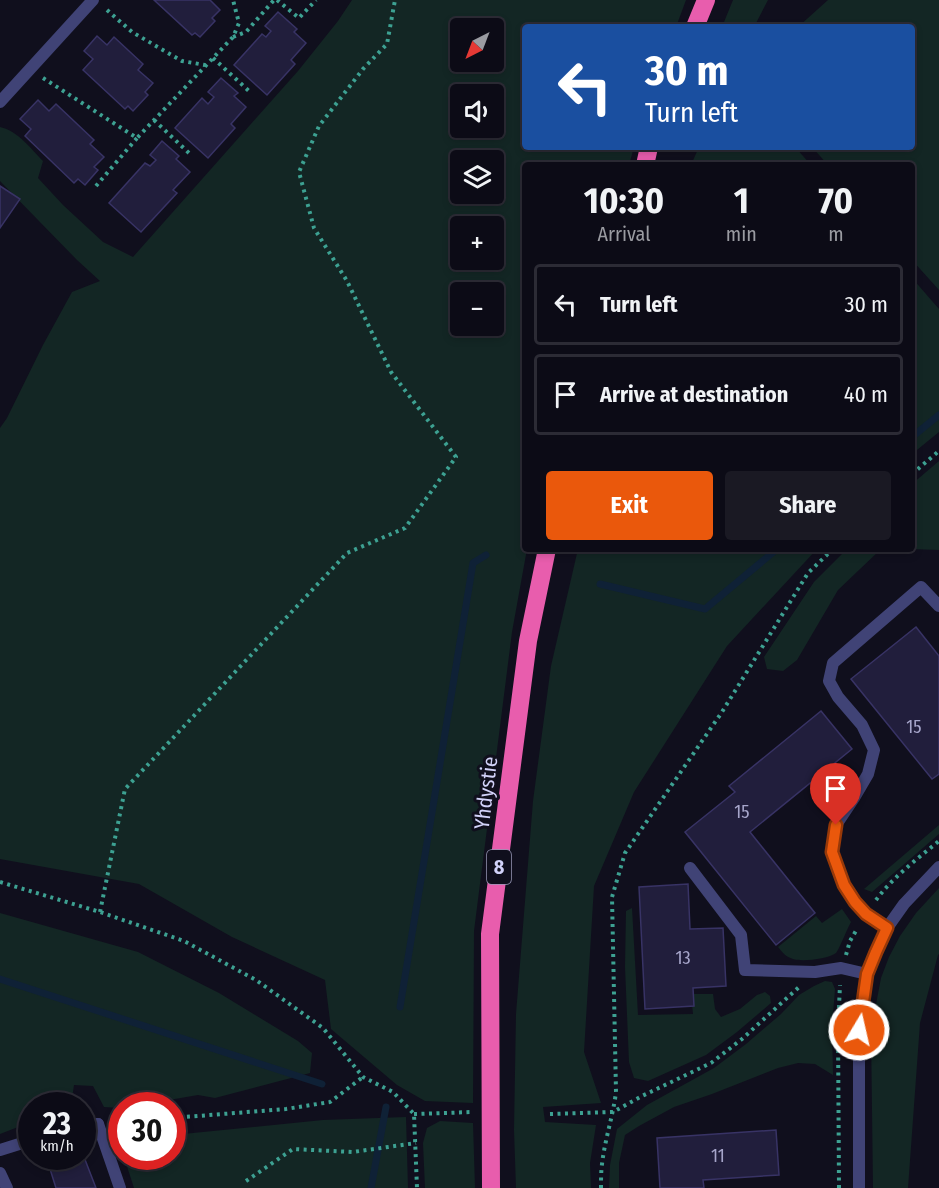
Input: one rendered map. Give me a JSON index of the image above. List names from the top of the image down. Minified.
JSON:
{"streets":{"highway":["Yhdystie","8"]},"house_numbers":["15","15","13","11"],"north":"bottom left","page":{"map_buttons":["+","−"],"turn":["30 m","Turn left"],"eta":["10:30","Arrival","1","min","70","m"],"list":[{"name":"Turn left","value":"30 m"},{"name":"Arrive at destination","value":"40 m"}],"buttons":["Exit","Share"],"speed":"23 km/h","limit":"30"}}
